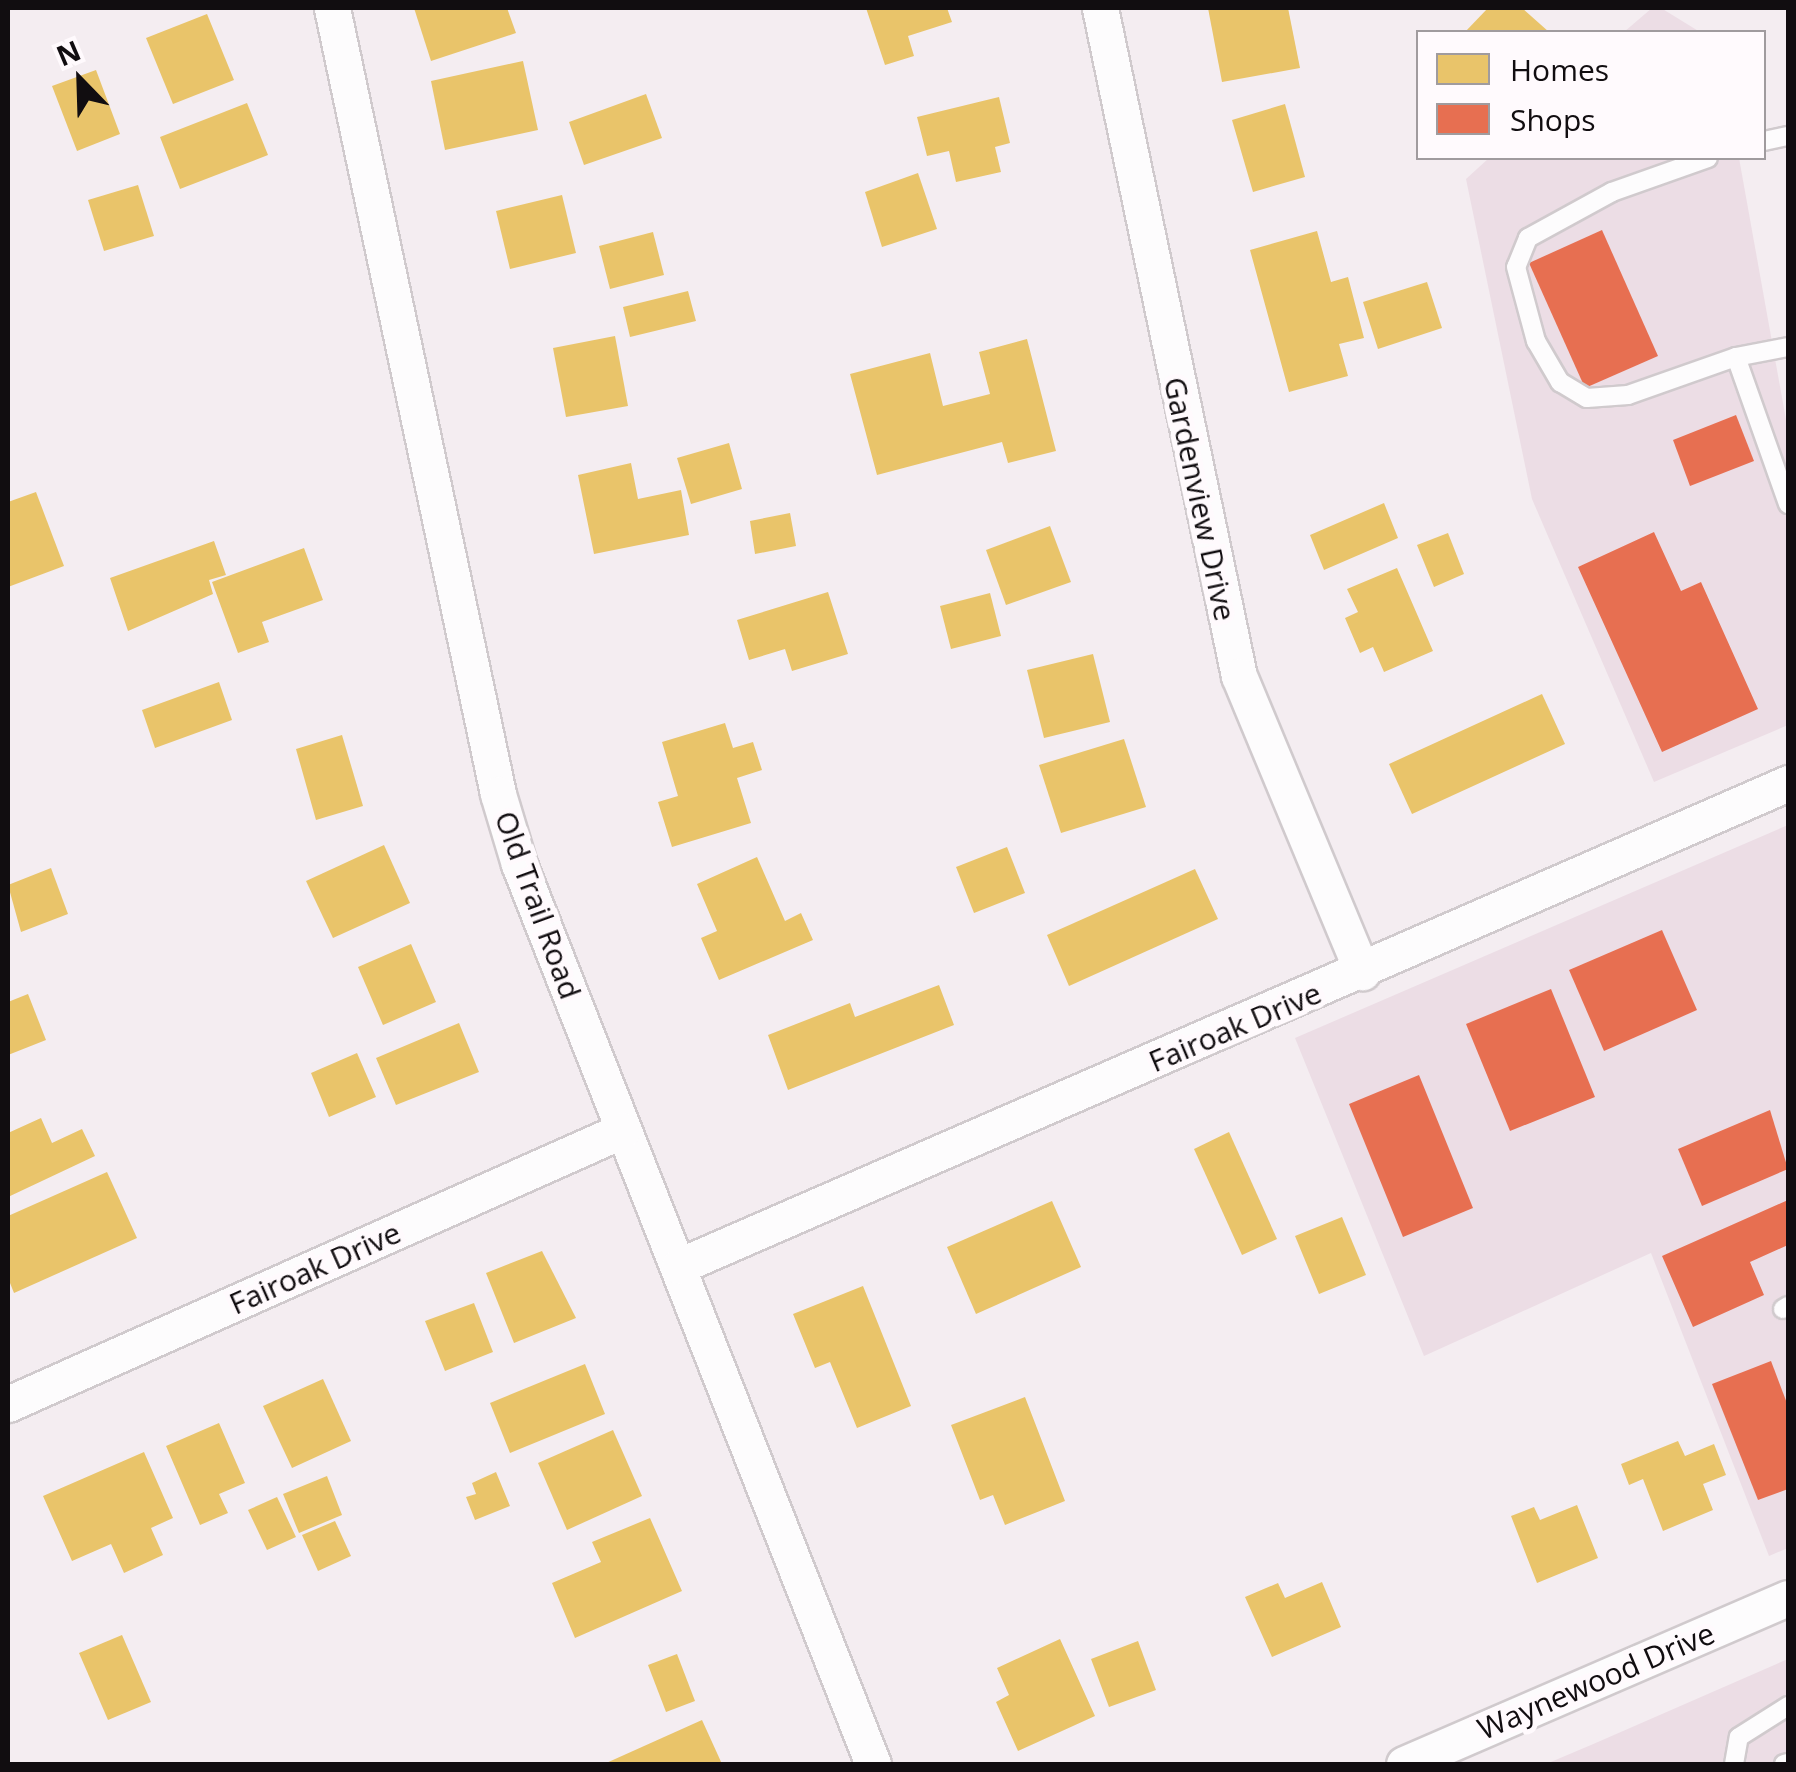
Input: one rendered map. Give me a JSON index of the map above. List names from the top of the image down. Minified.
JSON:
{"streets":{"street":["Gardenview Drive","Old Trail Road","Fairoak Drive","Waynewood Drive"]},"crossings":[["Gardenview Drive","Fairoak Drive"],["Old Trail Road","Fairoak Drive"]],"legend":["Homes","Shops"],"north":"top left"}
